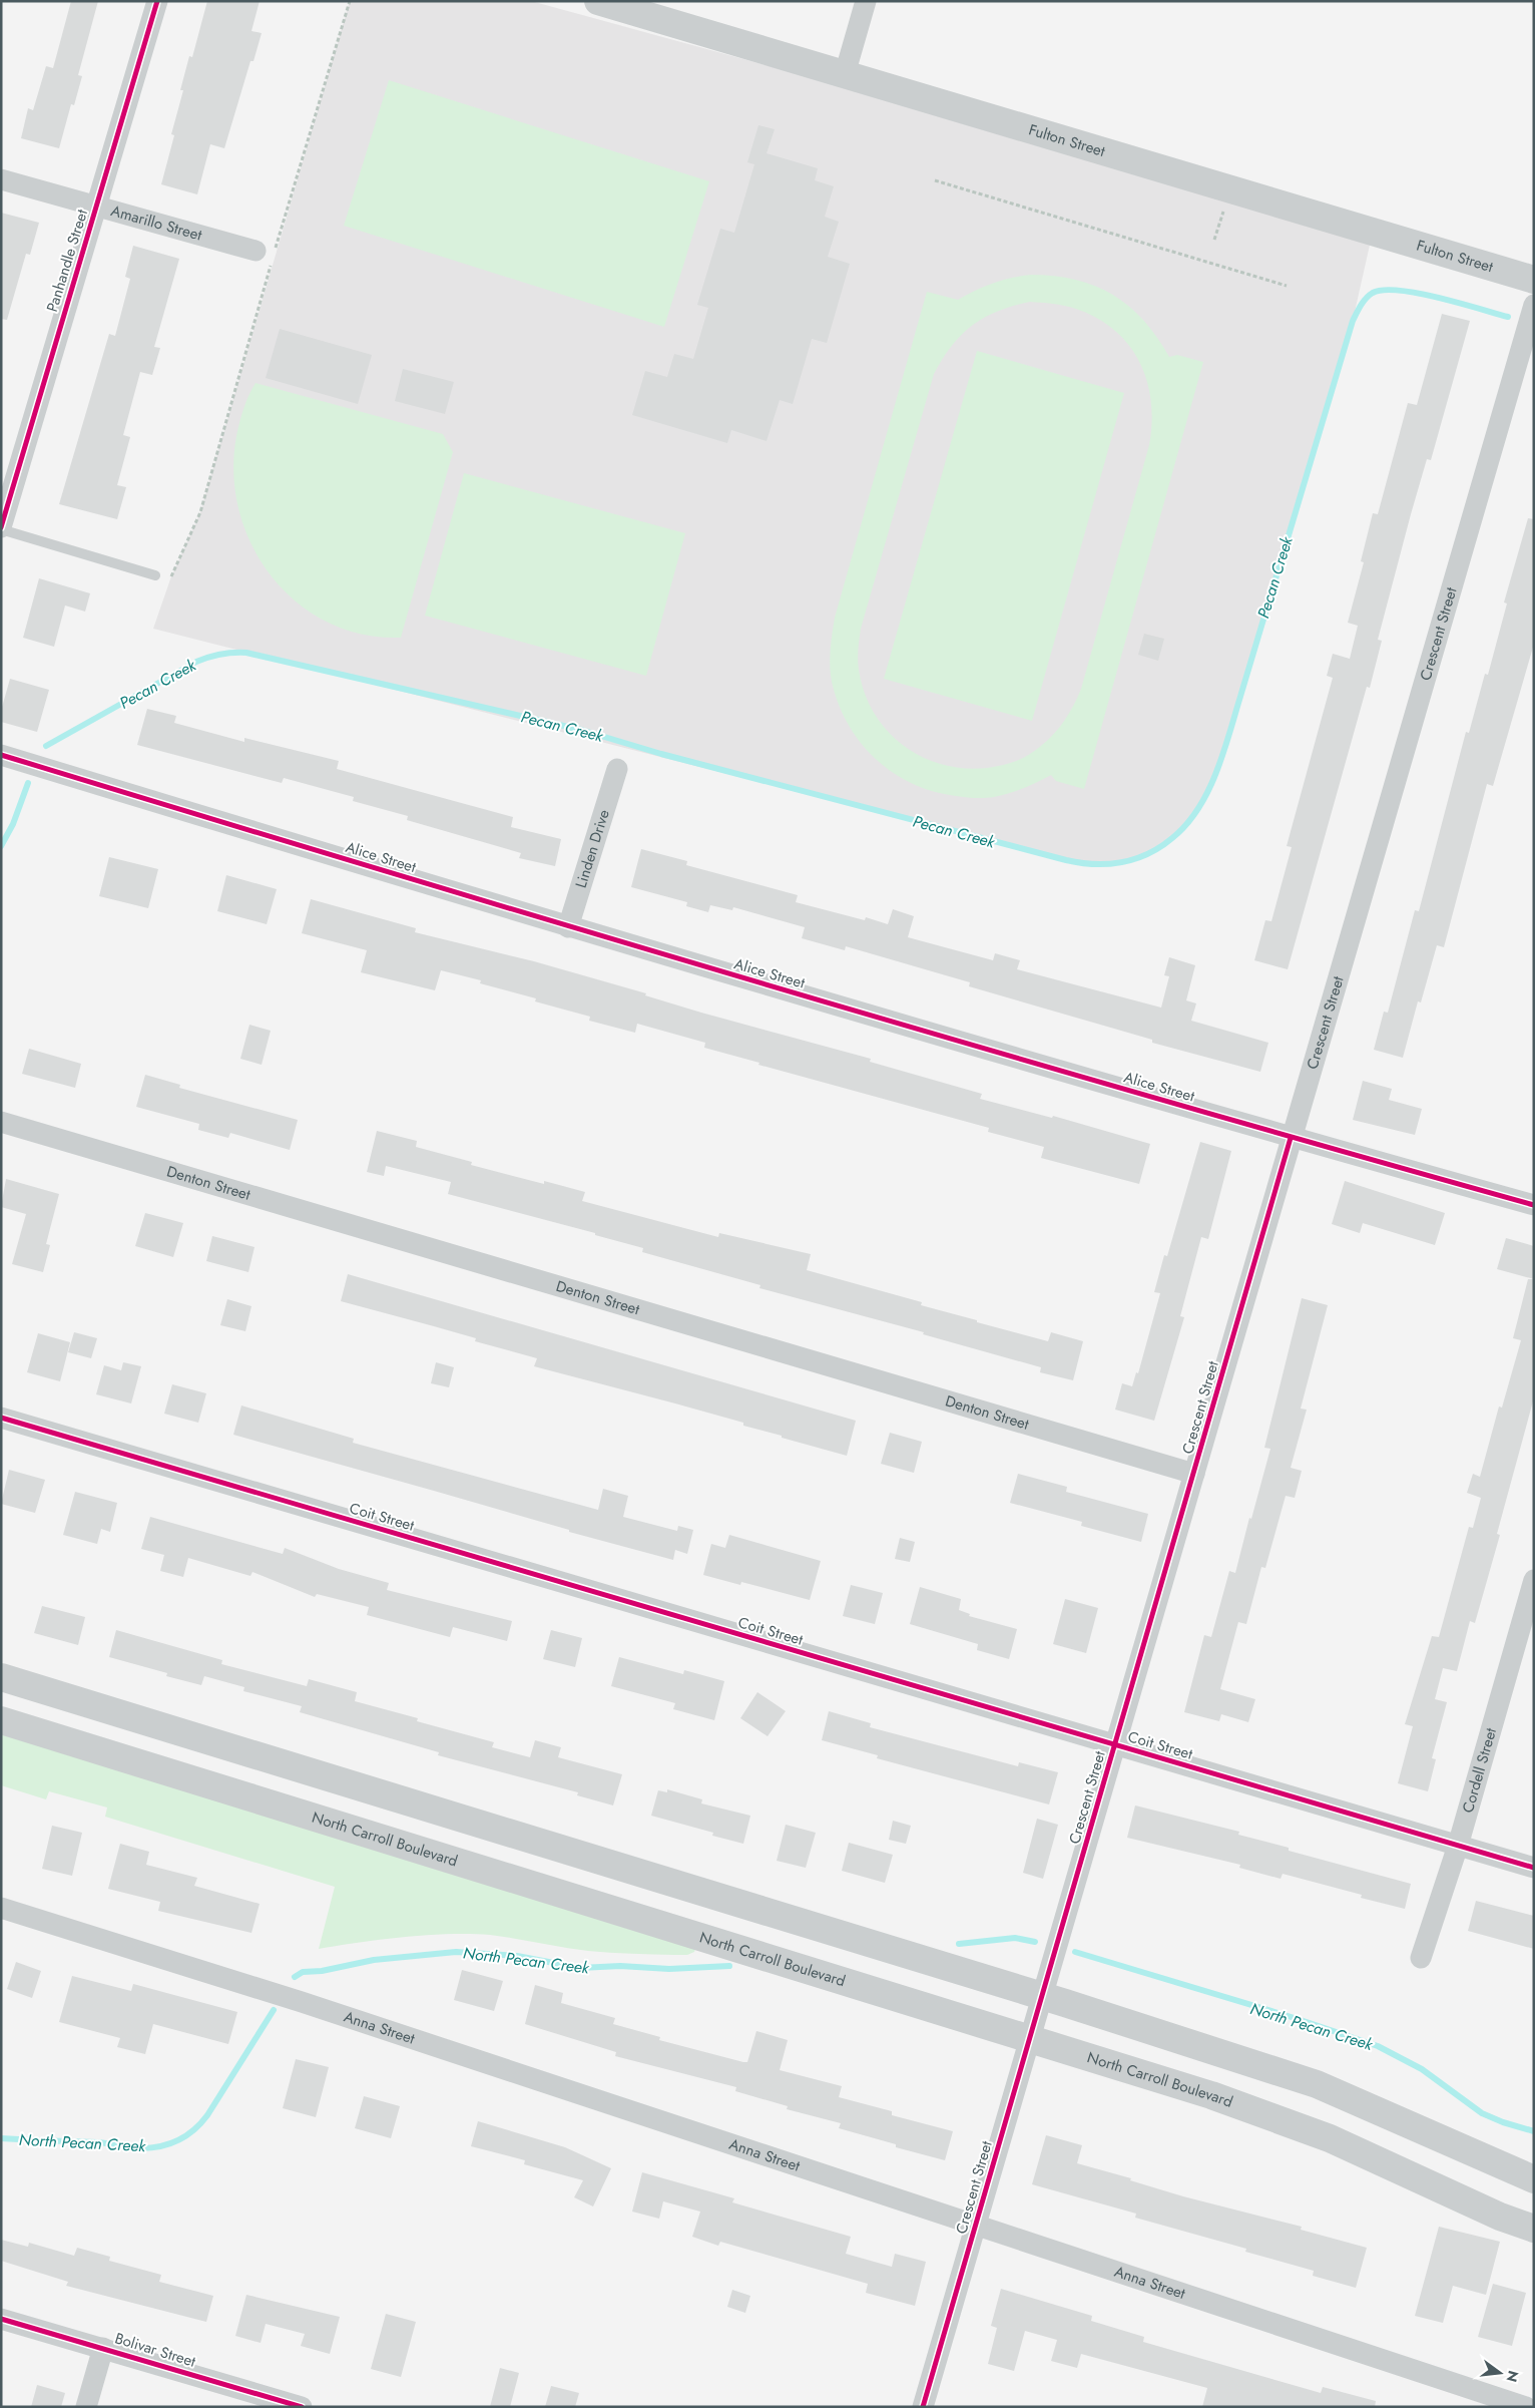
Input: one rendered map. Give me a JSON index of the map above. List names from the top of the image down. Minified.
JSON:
{"streets":{"main road":["Fulton Street","North Carroll Boulevard"],"street":["Amarillo Street","Panhandle Street","Crescent Street","Linden Drive","Alice Street","Denton Street","Coit Street","Cordell Street","Anna Street","Bolivar Street"]},"crossings":[["Amarillo Street","Panhandle Street"],["Crescent Street","Alice Street"],["Crescent Street","Denton Street"],["Crescent Street","Coit Street"],["Crescent Street","North Carroll Boulevard"],["Crescent Street","Anna Street"],["Linden Drive","Alice Street"],["Coit Street","Cordell Street"]],"water":["Pecan Creek","North Pecan Creek"],"north":"right"}
